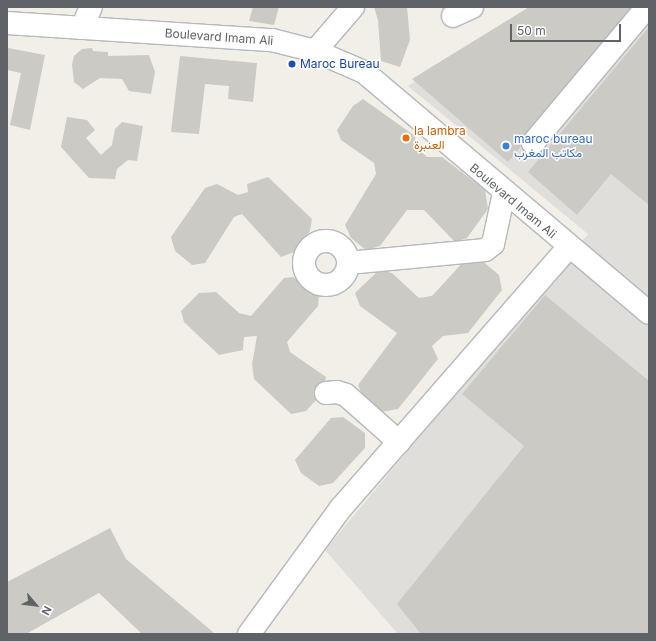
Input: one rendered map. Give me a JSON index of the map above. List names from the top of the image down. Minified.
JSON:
{"streets":{"street":["Boulevard Imam Ali"]},"places":["Maroc Bureau","la lambra العنبرة","maroc bureau مكاتب المغرب"],"scale_bar":"50 m","north":"bottom right"}
